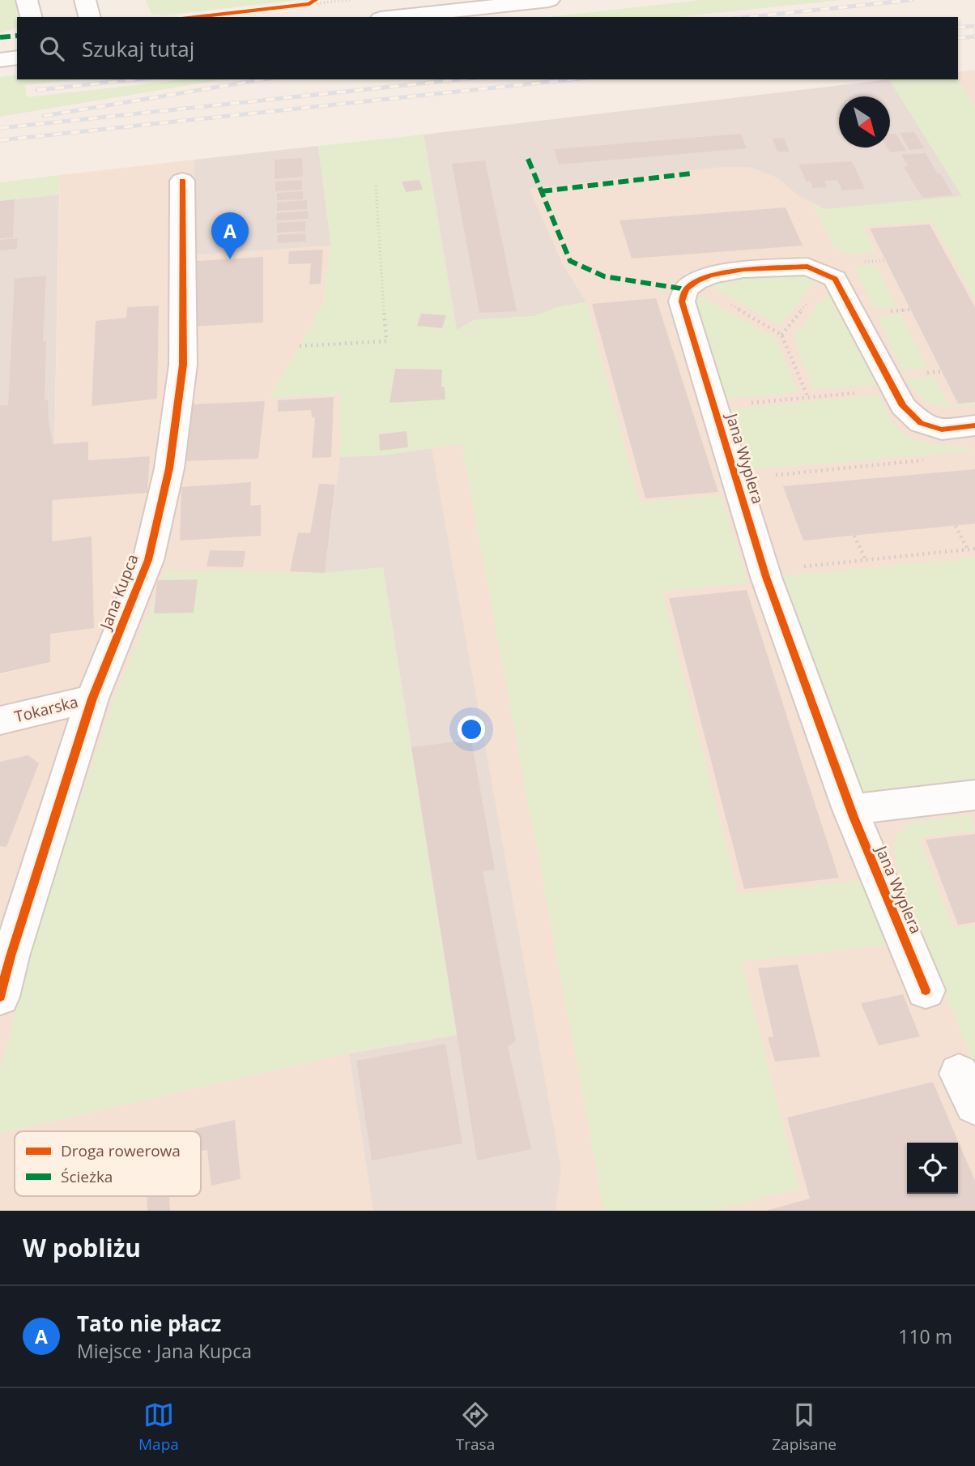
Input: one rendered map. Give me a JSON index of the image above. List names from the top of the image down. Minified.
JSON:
{"streets":{"street":["Jana Wyplera","Jana Kupca","Tokarska"]},"crossings":[["Jana Kupca","Tokarska"]],"legend":["Droga rowerowa","Ścieżka"],"north":"bottom right","page":{"search":"Szukaj tutaj","pins":"A","heading":"W pobliżu","list":[{"mark":"A","name":"Tato nie płacz","note":"Miejsce · Jana Kupca","value":"110 m"}],"nav":["Mapa","Trasa","Zapisane"]}}
